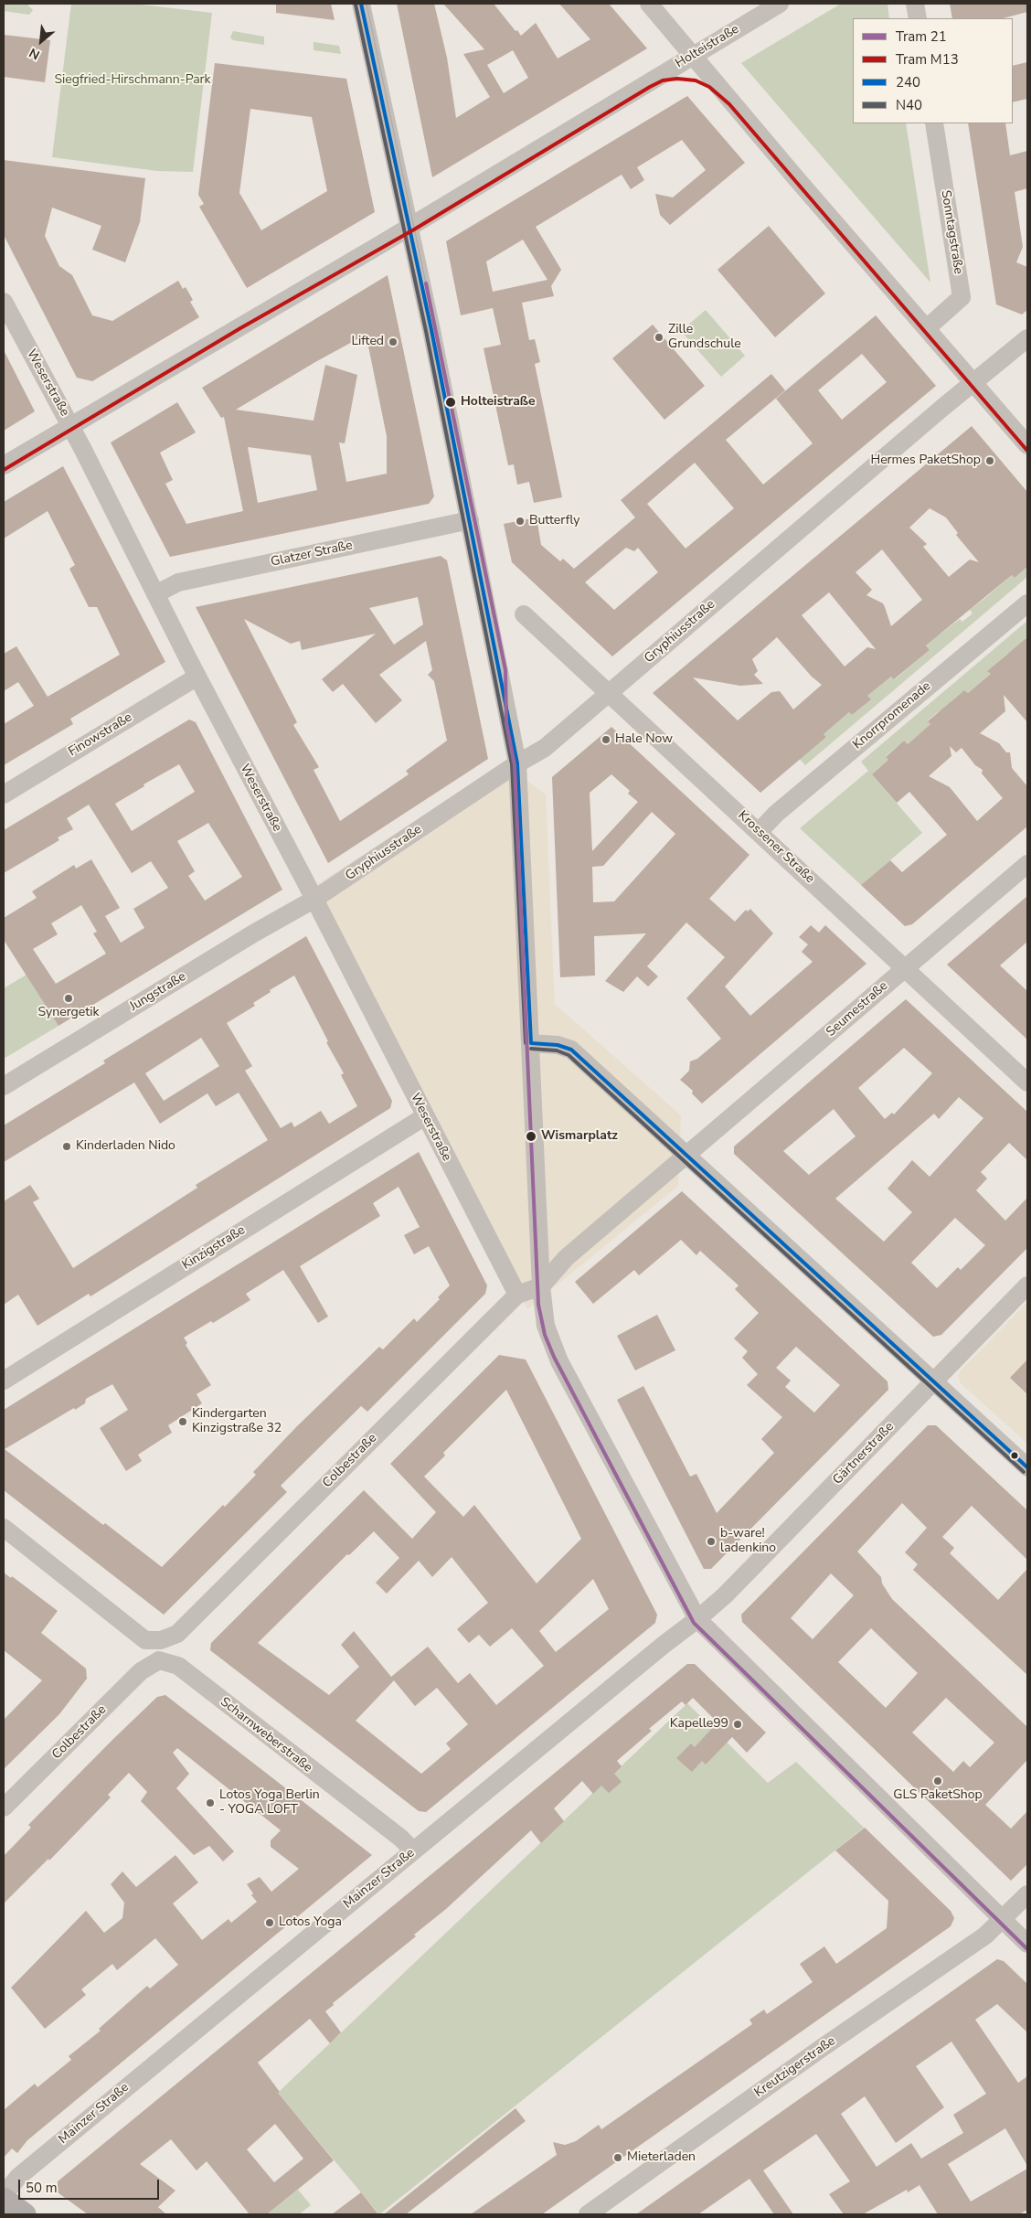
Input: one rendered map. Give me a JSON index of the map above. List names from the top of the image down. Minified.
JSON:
{"streets":{"street":["Holteistraße","Sonntagstraße","Weserstraße","Glatzer Straße","Gryphiusstraße","Knorrpromenade","Finowstraße","Krossener Straße","Jungstraße","Seumestraße","Kinzigstraße","Gärtnerstraße","Colbestraße","Scharnweberstraße","Mainzer Straße","Kreutzigerstraße"]},"crossings":[["Holteistraße","Weserstraße"],["Weserstraße","Glatzer Straße"],["Weserstraße","Gryphiusstraße"],["Weserstraße","Finowstraße"],["Weserstraße","Jungstraße"],["Weserstraße","Kinzigstraße"],["Weserstraße","Colbestraße"],["Gryphiusstraße","Krossener Straße"],["Gryphiusstraße","Jungstraße"],["Knorrpromenade","Krossener Straße"],["Krossener Straße","Seumestraße"],["Gärtnerstraße","Mainzer Straße"],["Colbestraße","Scharnweberstraße"],["Scharnweberstraße","Mainzer Straße"]],"parks":["Siegfried-Hirschmann-Park"],"places":["Zille Grundschule","Lifted","Holteistraße","Hermes PaketShop","Butterfly","Hale Now","Synergetik","Wismarplatz","Kinderladen Nido","Kindergarten Kinzigstraße 32","b-ware! ladenkino","Kapelle99","GLS PaketShop","Lotos Yoga Berlin - YOGA LOFT","Lotos Yoga","Mieterladen"],"lines":["transit line 240","transit line N40","tram line M13","tram line 21"],"legend":["Tram 21","Tram M13","240","N40"],"scale_bar":"50 m","north":"bottom left"}
